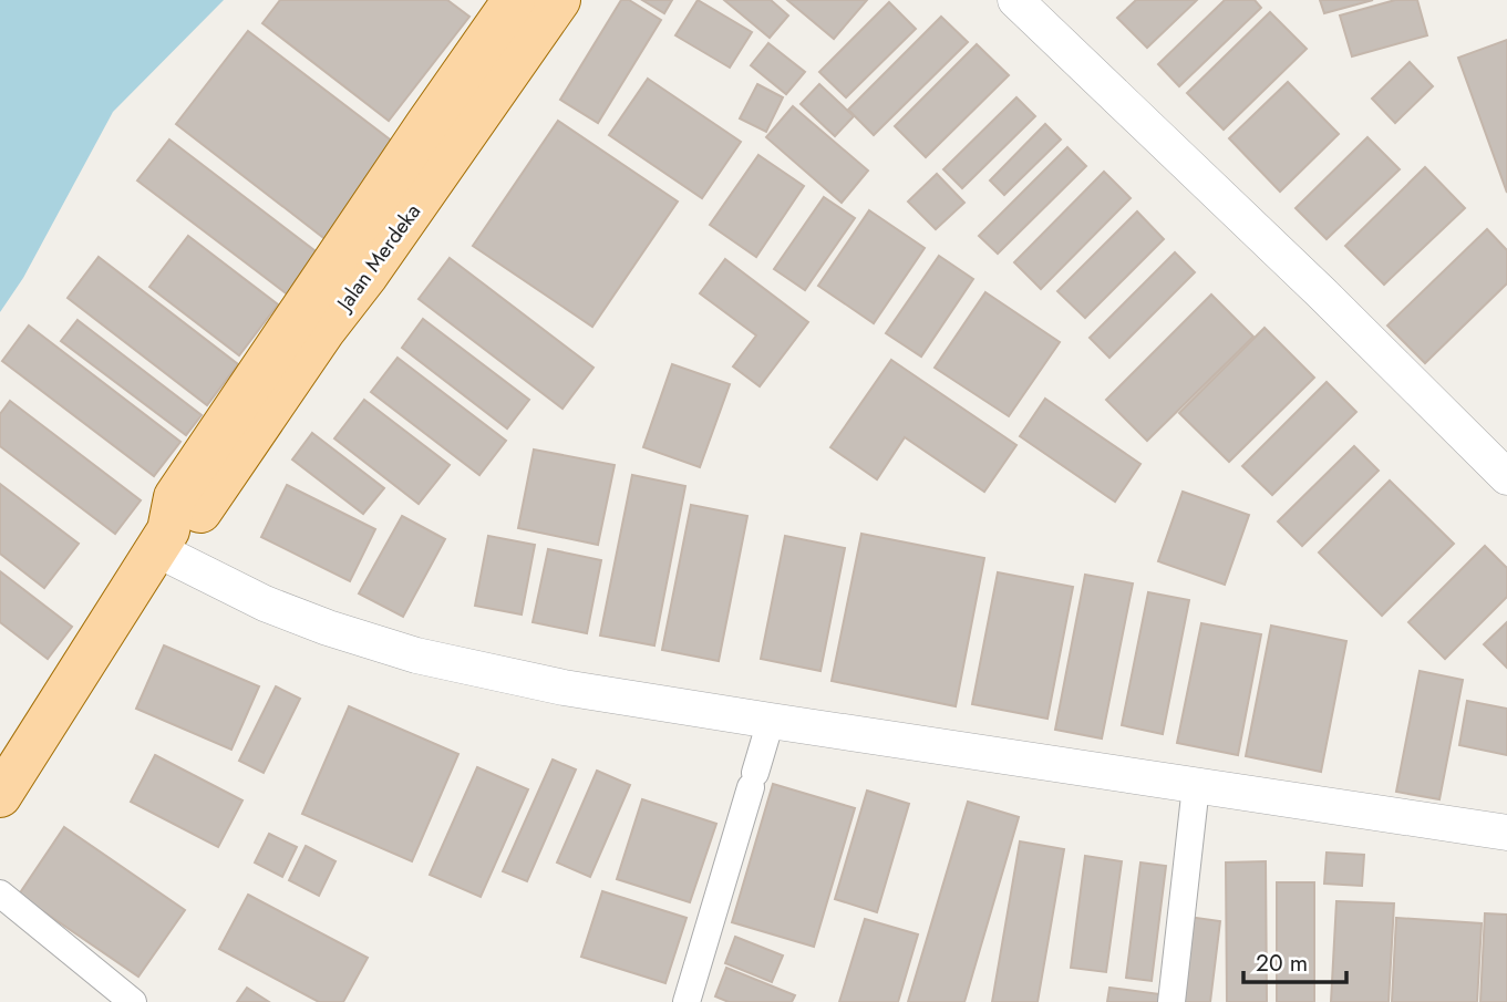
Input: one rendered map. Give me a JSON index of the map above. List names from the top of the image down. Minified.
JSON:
{"streets":{"main road":["Jalan Merdeka"]},"scale_bar":"20 m"}
